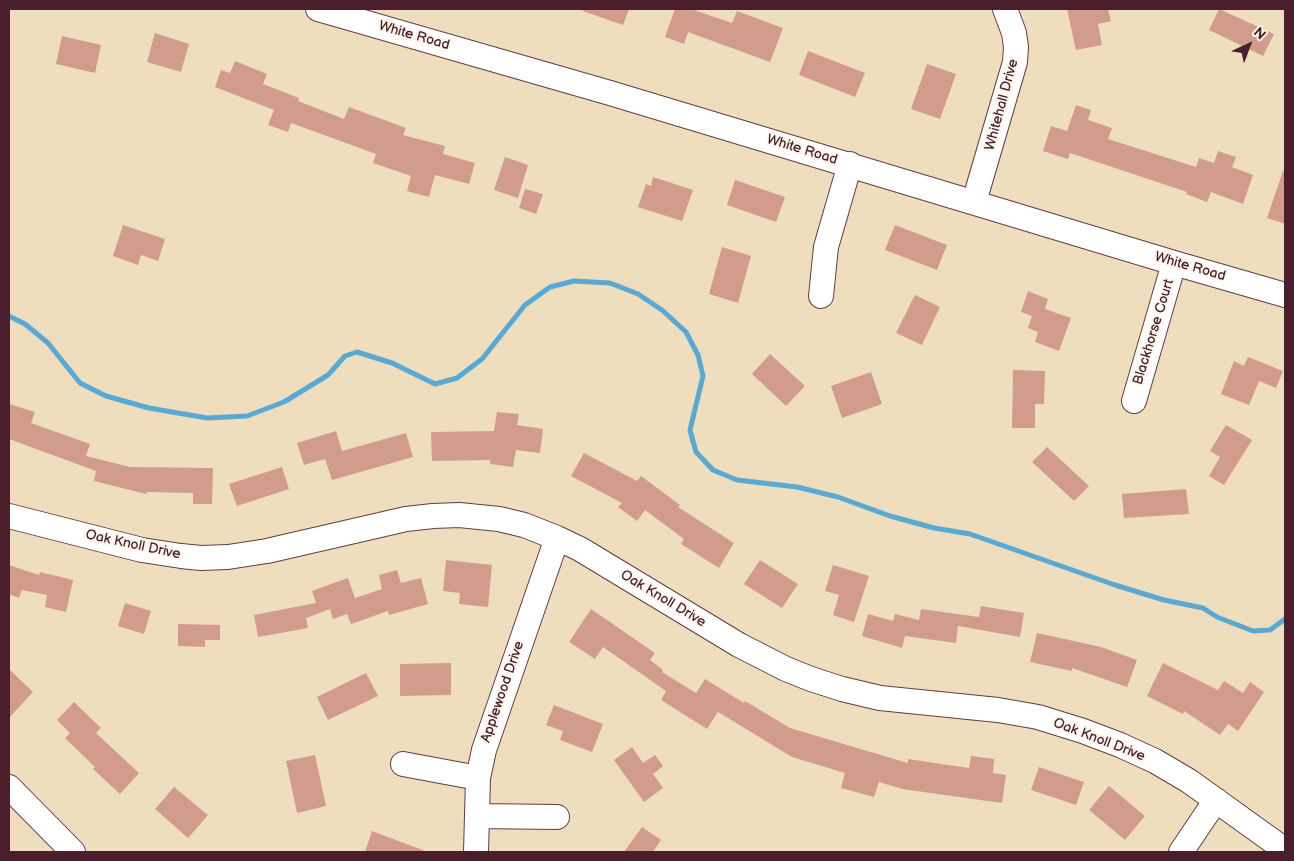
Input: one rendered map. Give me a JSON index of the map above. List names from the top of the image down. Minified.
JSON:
{"streets":{"street":["White Road","Whitehall Drive","Blackhorse Court","Oak Knoll Drive","Applewood Drive"]},"crossings":[["White Road","Whitehall Drive"],["White Road","Blackhorse Court"],["Oak Knoll Drive","Applewood Drive"]],"north":"top right"}
